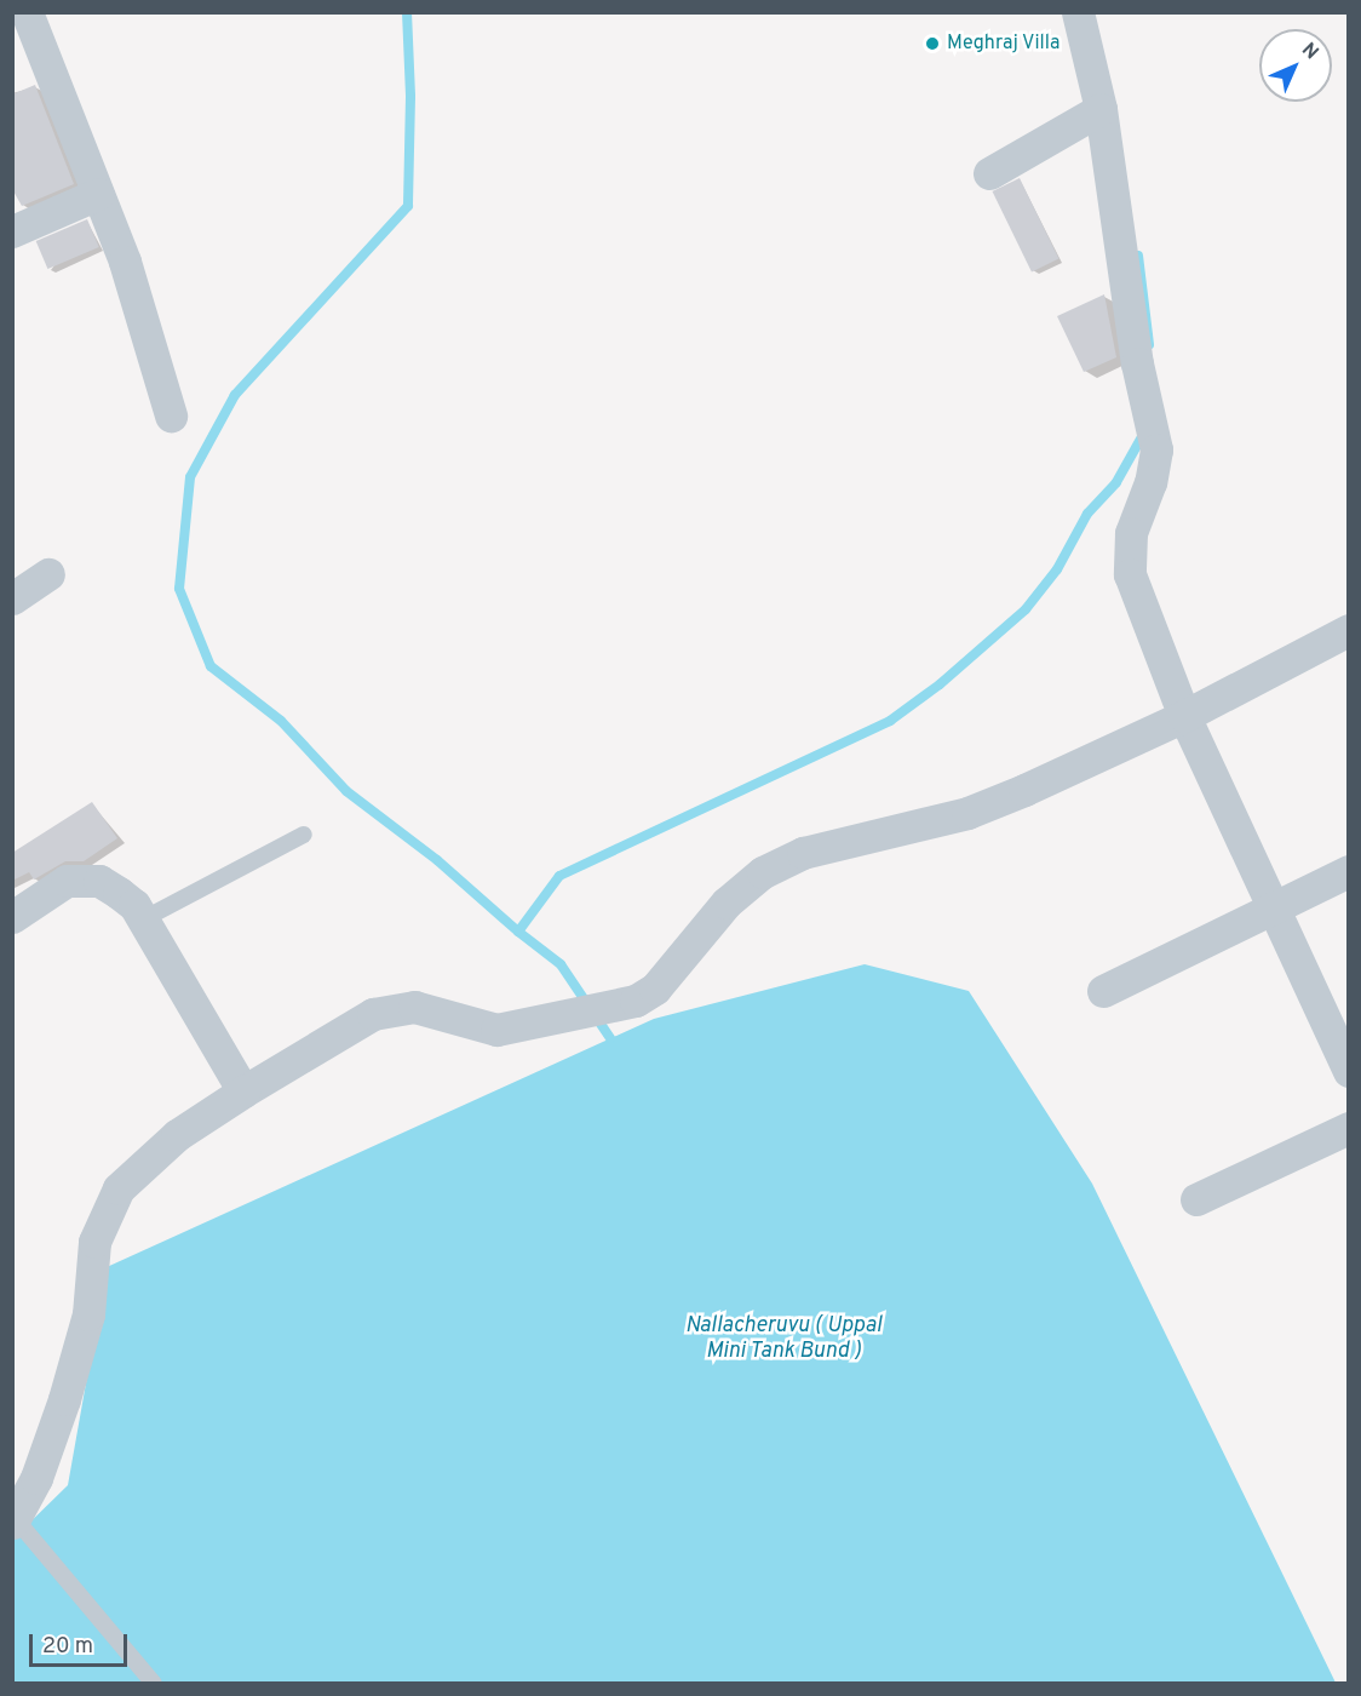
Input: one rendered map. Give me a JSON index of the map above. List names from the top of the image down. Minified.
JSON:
{"water":["Nallacheruvu ( Uppal Mini Tank Bund )"],"places":["Meghraj Villa"],"scale_bar":"20 m","north":"top right"}
